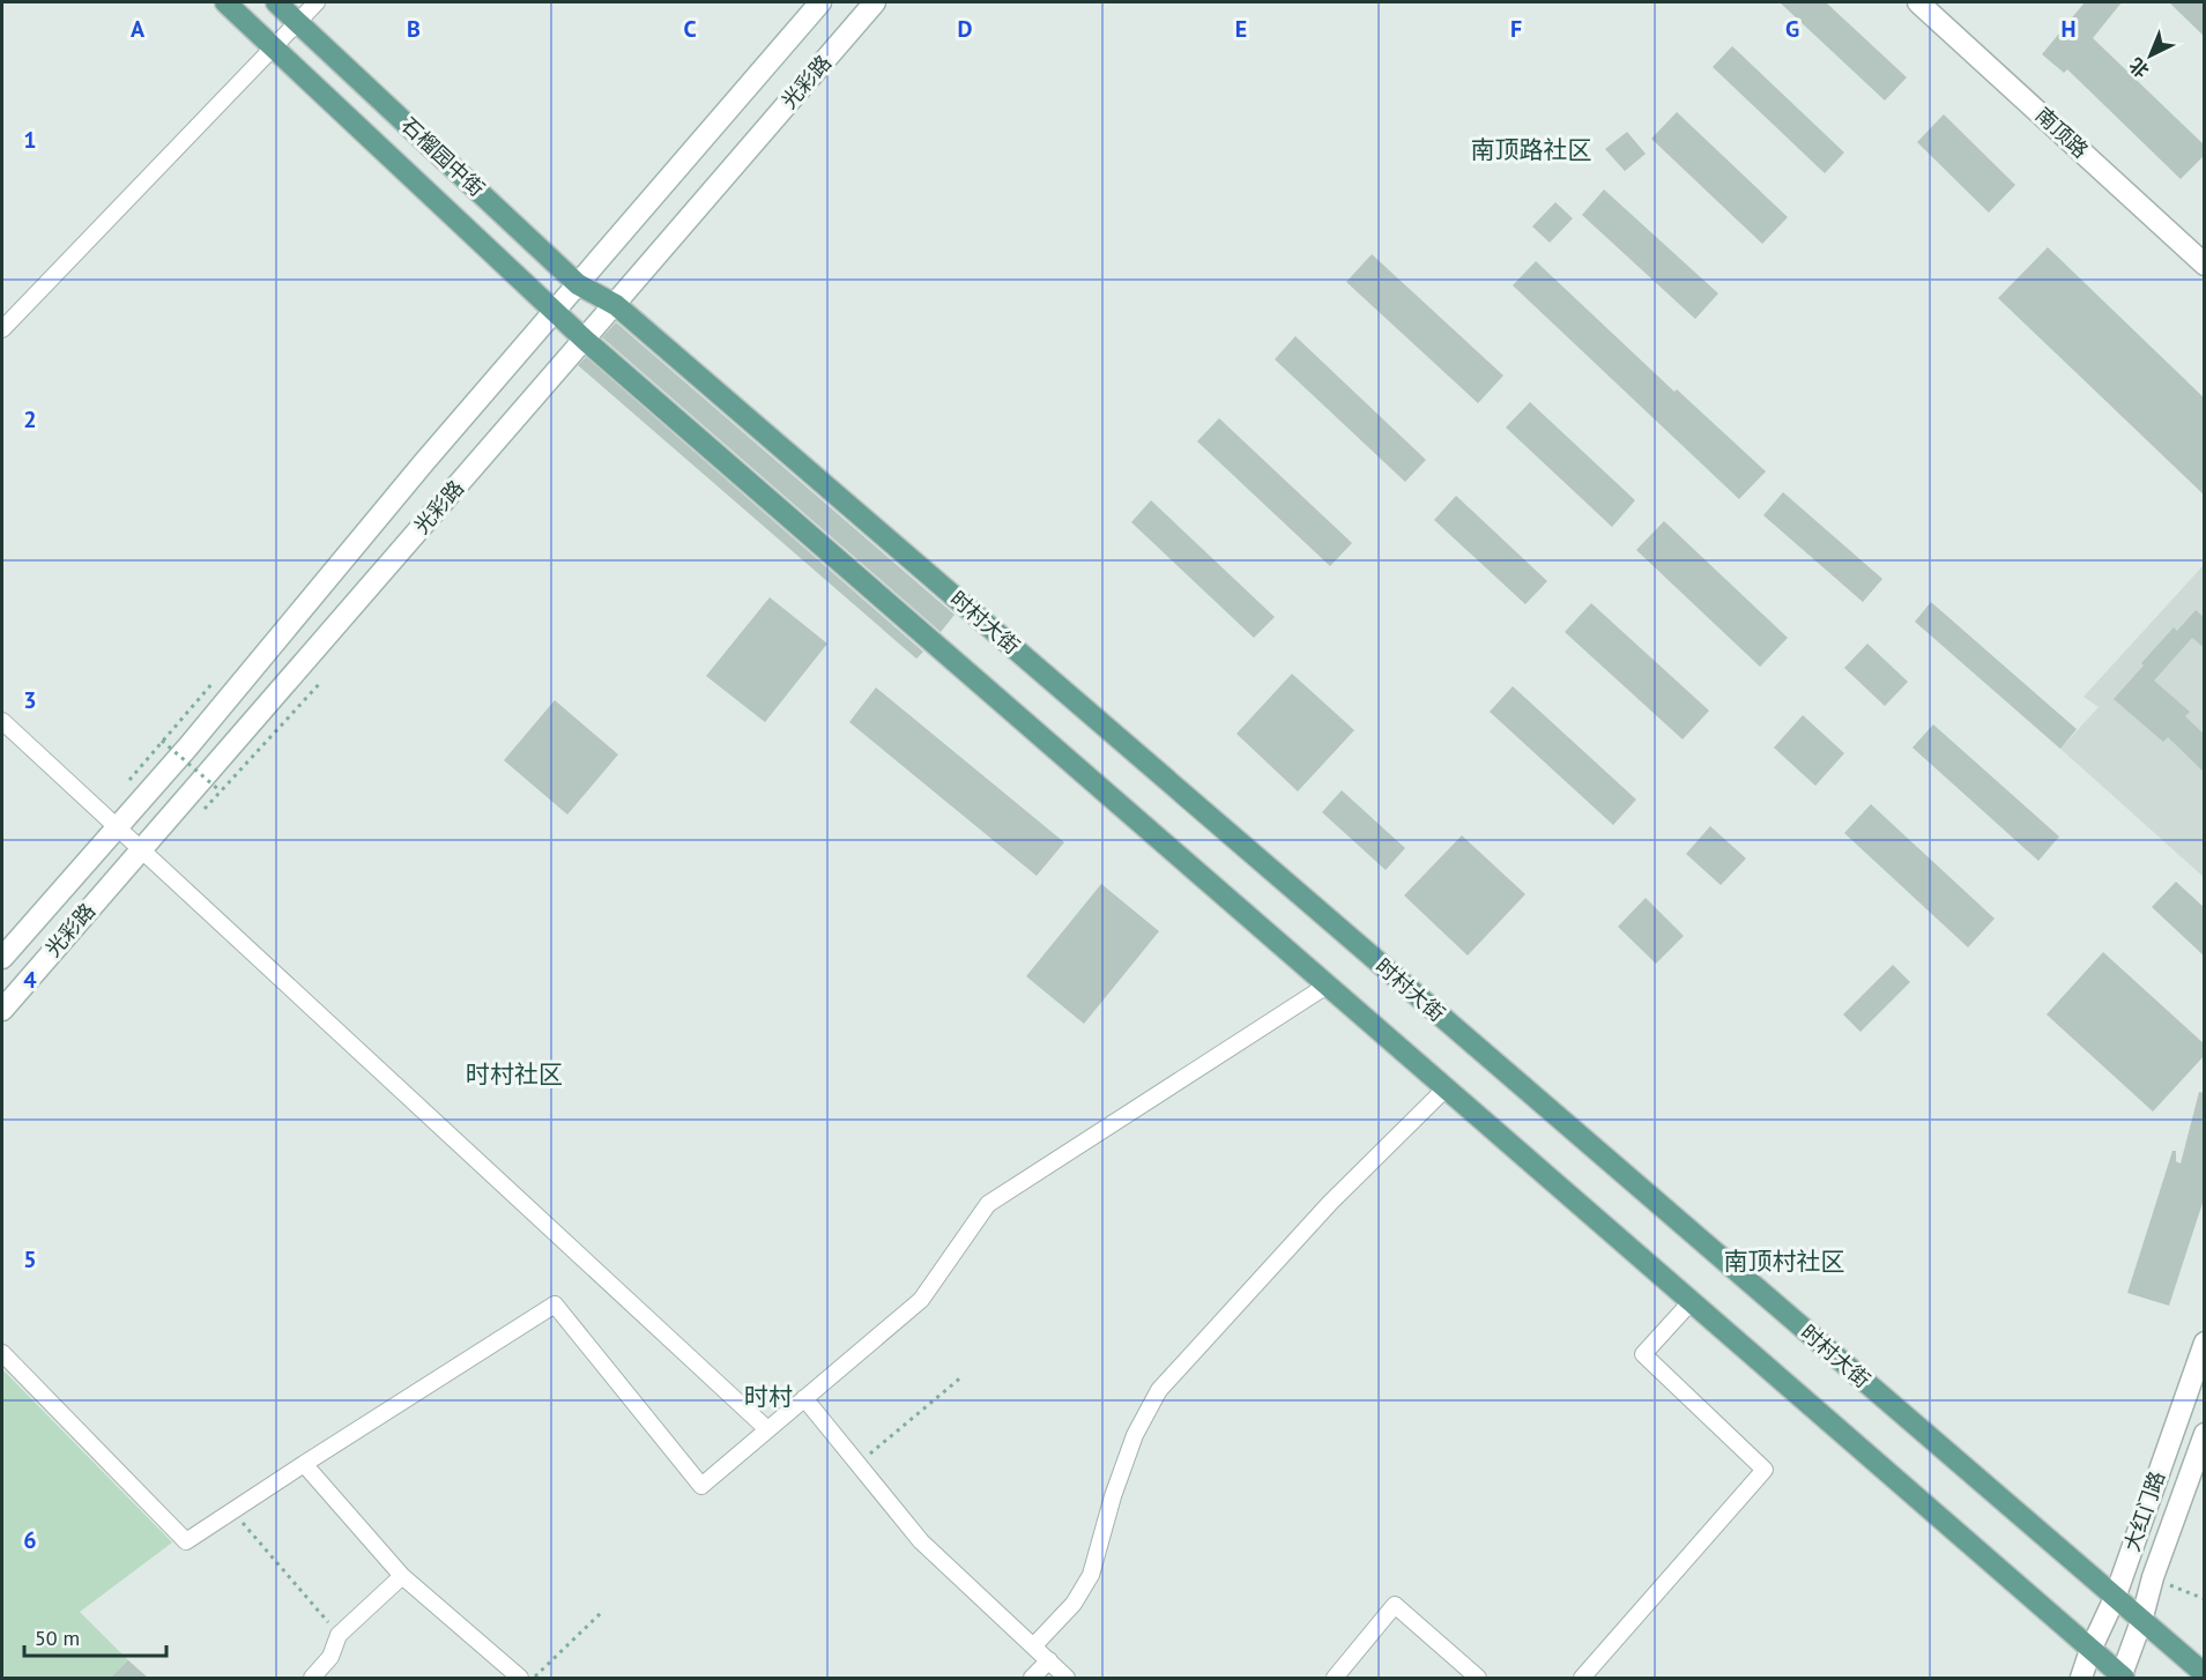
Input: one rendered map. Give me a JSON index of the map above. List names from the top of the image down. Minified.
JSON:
{"streets":{"main road":["光彩路","南顶路","石榴园中街","时村大街","大红门路"]},"crossings":[["光彩路","石榴园中街"],["光彩路","时村大街"],["石榴园中街","时村大街"],["时村大街","大红门路"]],"districts":["南顶路社区","时村社区","南顶村社区","时村"],"scale_bar":"50 m","north":"bottom left","grid":{"columns":["A","B","C","D","E","F","G","H"],"rows":["1","2","3","4","5","6"]}}
